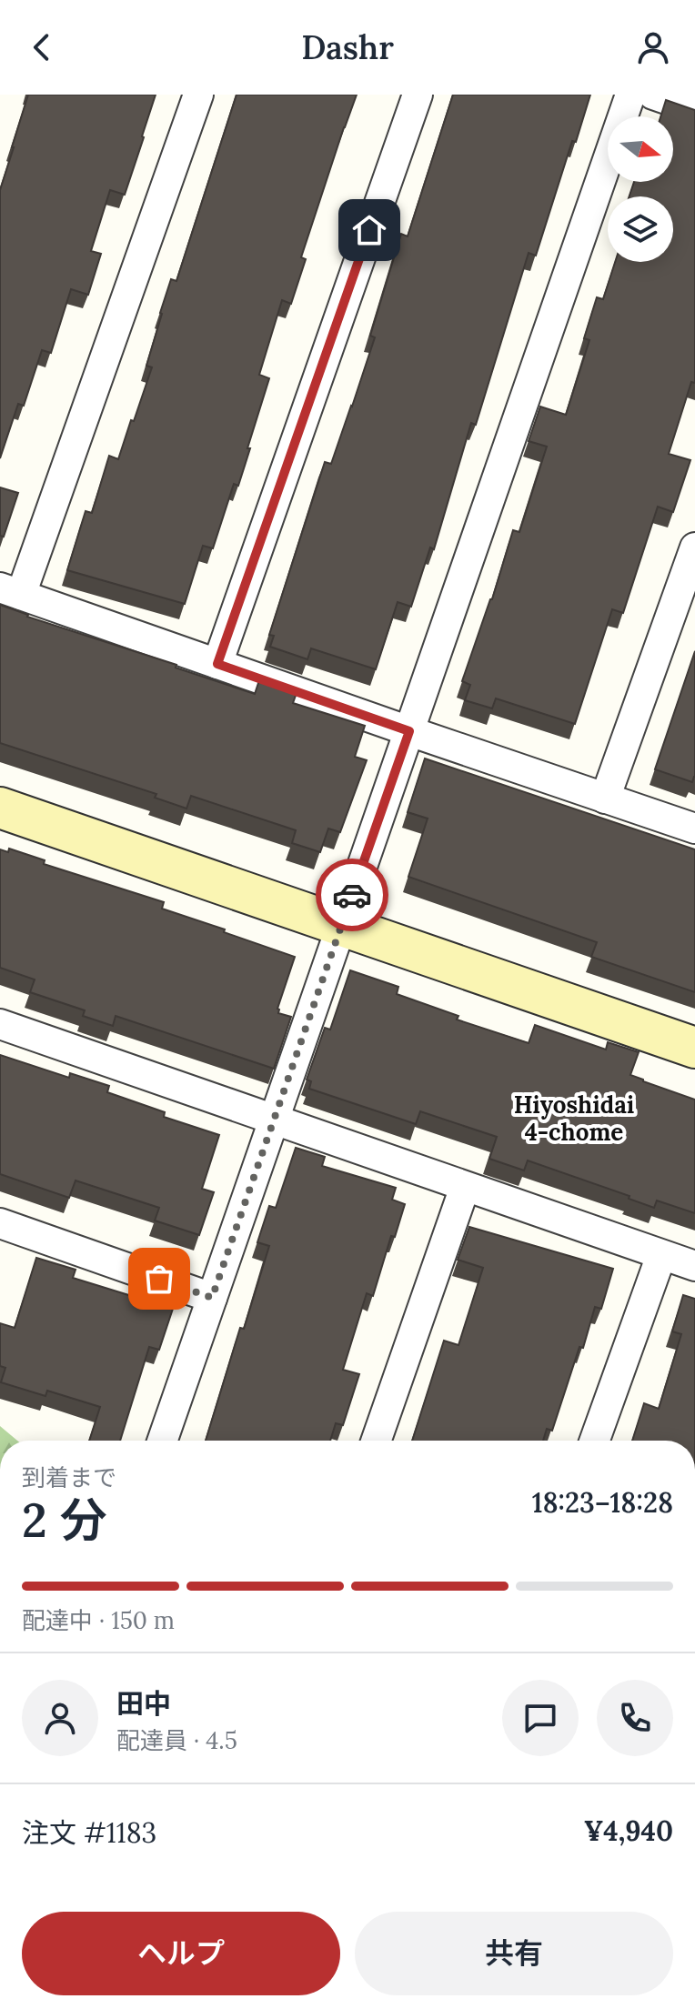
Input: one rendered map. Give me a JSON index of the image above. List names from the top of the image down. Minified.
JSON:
{"districts":["Hiyoshidai 4-chome"],"north":"right","page":{"header":"Dashr","heading":["2 分","到着まで","18:23–18:28"],"panel":["田中","配達員 · 4.5","注文 #1183","¥4,940"],"bar":"配達中 · 150 m","buttons":["ヘルプ","共有"]}}
